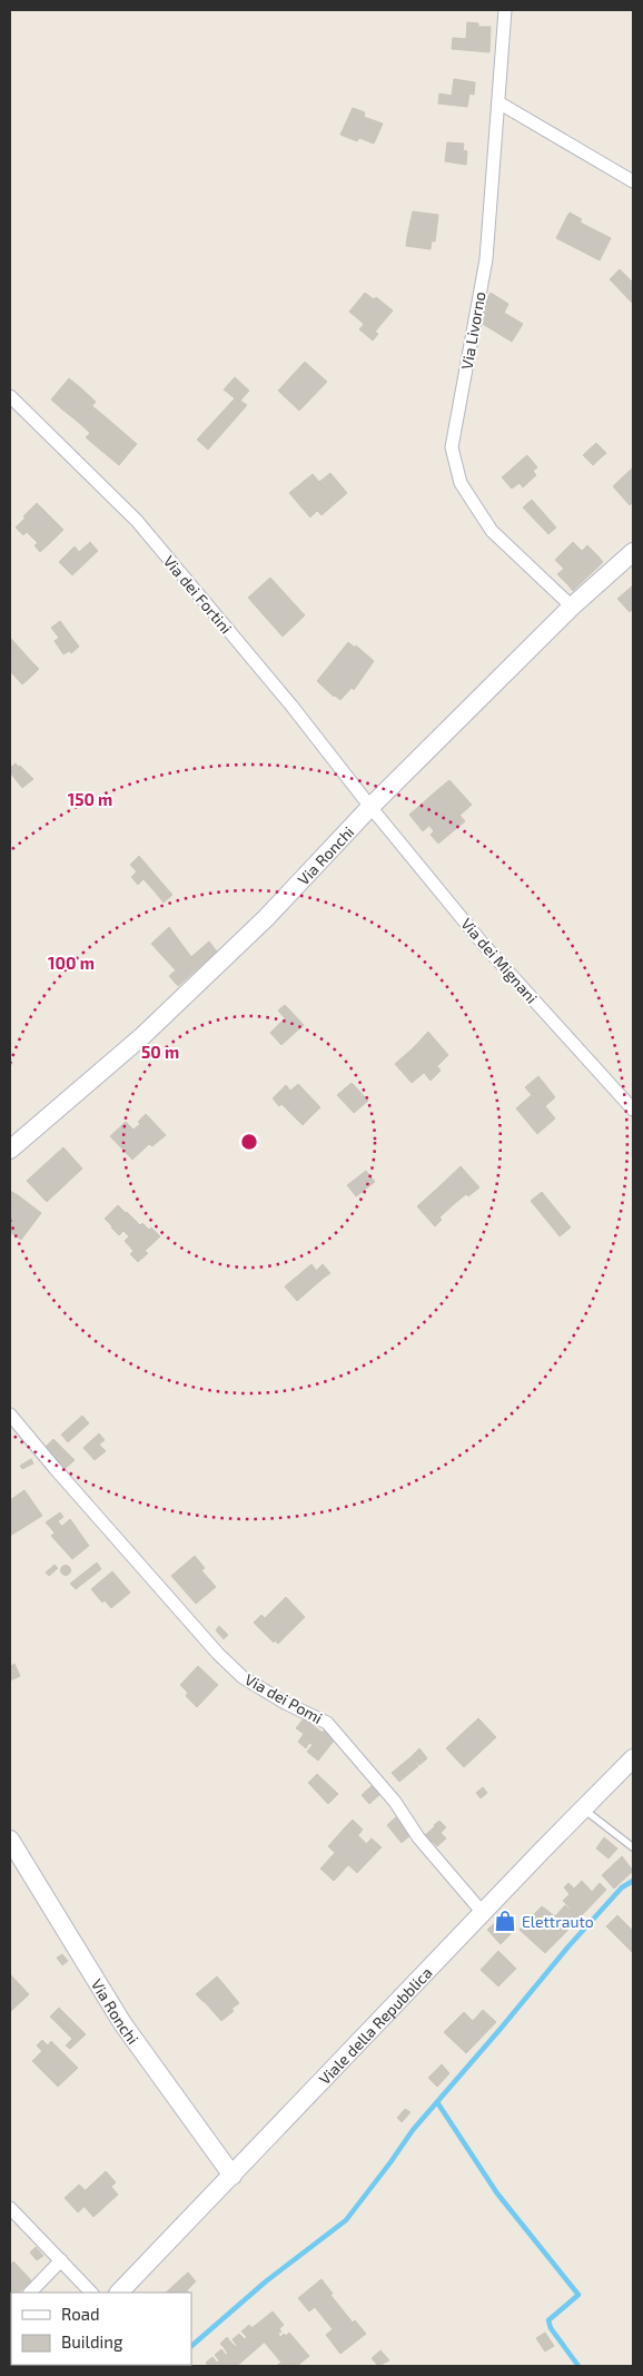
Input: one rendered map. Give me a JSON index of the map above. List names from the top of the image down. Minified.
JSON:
{"streets":{"street":["Via Livorno","Via dei Fortini","Via Ronchi","Via dei Mignani","Via dei Pomi","Viale della Repubblica"]},"crossings":[["Via Livorno","Via Ronchi"],["Via dei Fortini","Via Ronchi"],["Via dei Fortini","Via dei Mignani"],["Via Ronchi","Via dei Mignani"],["Via Ronchi","Viale della Repubblica"],["Via dei Pomi","Viale della Repubblica"]],"places":{"shop":["Elettrauto"]},"legend":["Road","Building"],"rings":["150 m","100 m","50 m"]}
